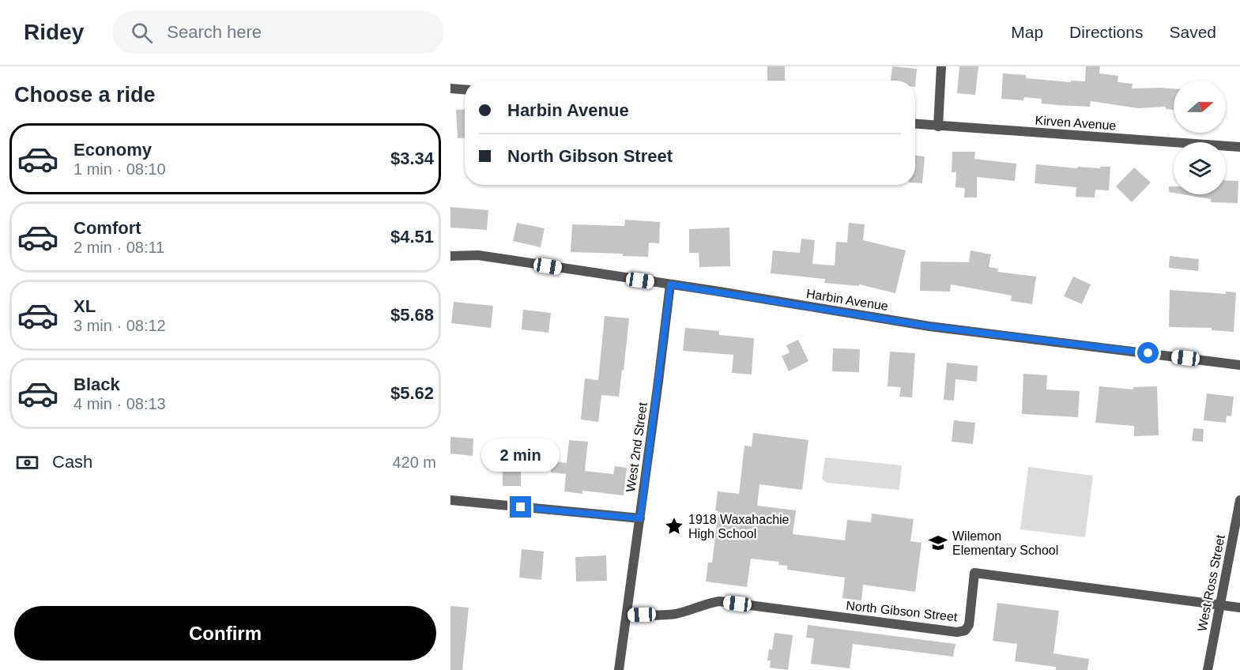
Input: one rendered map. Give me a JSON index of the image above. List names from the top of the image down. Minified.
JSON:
{"streets":{"street":["Kirven Avenue","Harbin Avenue","West 2nd Street","West Ross Street","North Gibson Street"]},"crossings":[["Harbin Avenue","West 2nd Street"],["West 2nd Street","North Gibson Street"],["West Ross Street","North Gibson Street"]],"places":{"place":["1918 Waxahachie High School"],"school or university":["Wilemon Elementary School"]},"north":"right","page":{"header":"Ridey","search":"Search here","nav":["Map","Directions","Saved"],"heading":"Choose a ride","banner":["Harbin Avenue","North Gibson Street"],"list":[{"name":"Economy","note":"1 min · 08:10","value":"$3.34"},{"name":"Comfort","note":"2 min · 08:11","value":"$4.51"},{"name":"XL","note":"3 min · 08:12","value":"$5.68"},{"name":"Black","note":"4 min · 08:13","value":"$5.62"}],"pay":["Cash","420 m"],"bubble":"2 min","buttons":"Confirm"}}
